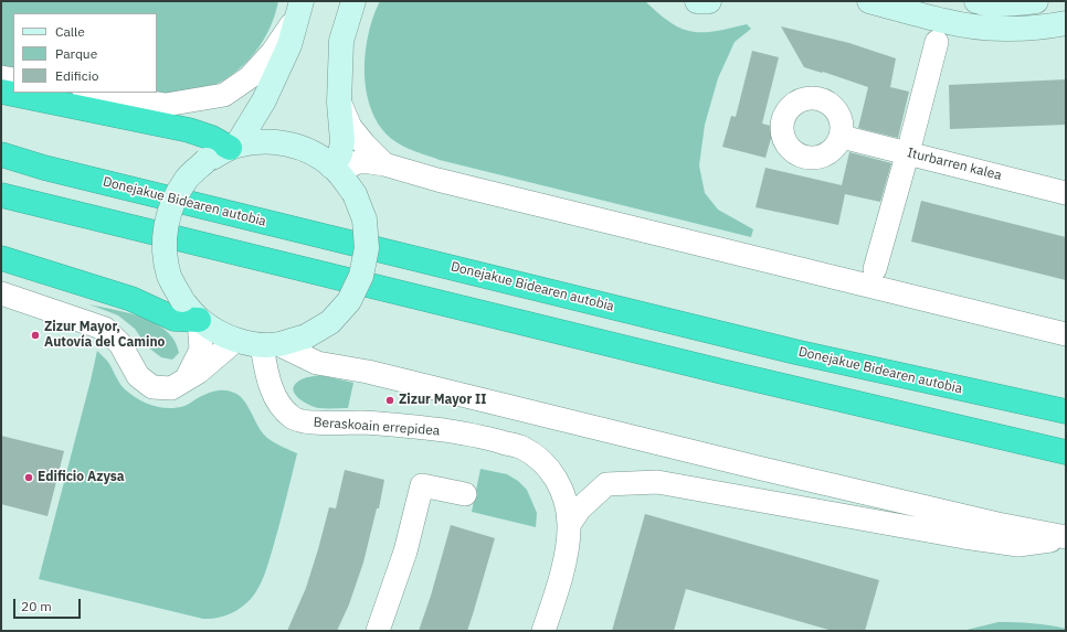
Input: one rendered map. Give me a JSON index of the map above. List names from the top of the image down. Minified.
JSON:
{"streets":{"highway":["Donejakue Bidearen autobia"],"street":["Iturbarren kalea","Beraskoain errepidea"]},"places":["Zizur Mayor, Autovía del Camino","Zizur Mayor II","Edificio Azysa"],"legend":["Calle","Parque","Edificio"],"scale_bar":"20 m"}
